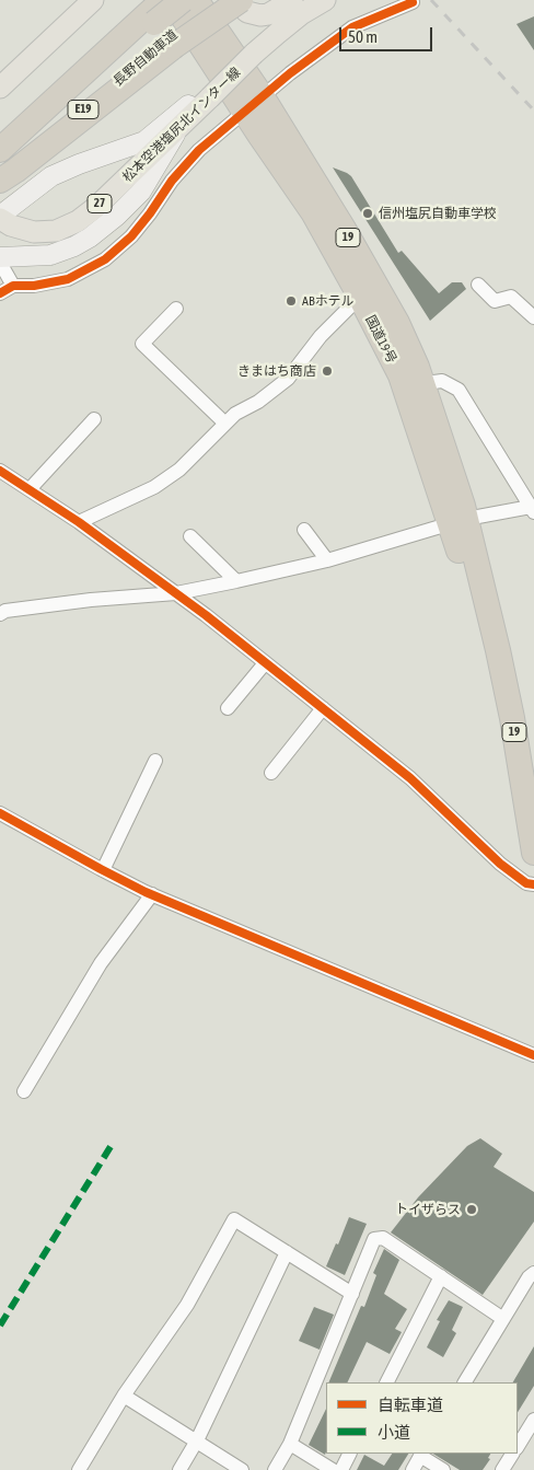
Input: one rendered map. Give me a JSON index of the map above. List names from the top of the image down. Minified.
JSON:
{"streets":{"highway":["長野自動車道","E19","19","国道19号"],"main road":["松本空港塩尻北インター線","27"]},"places":["信州塩尻自動車学校","ABホテル","きまはち商店","トイザらス"],"legend":["自転車道","小道"],"scale_bar":"50 m"}
